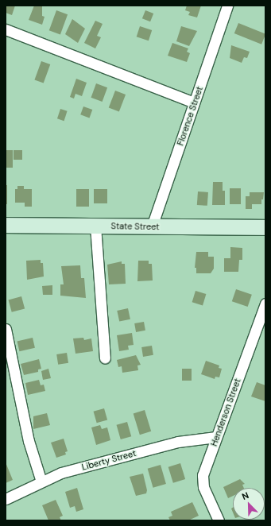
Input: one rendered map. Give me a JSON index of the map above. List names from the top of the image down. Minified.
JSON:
{"streets":{"main road":["State Street"],"street":["Florence Street","Henderson Street","Liberty Street"]},"crossings":[["Florence Street","State Street"],["Henderson Street","Liberty Street"]],"north":"top left"}
